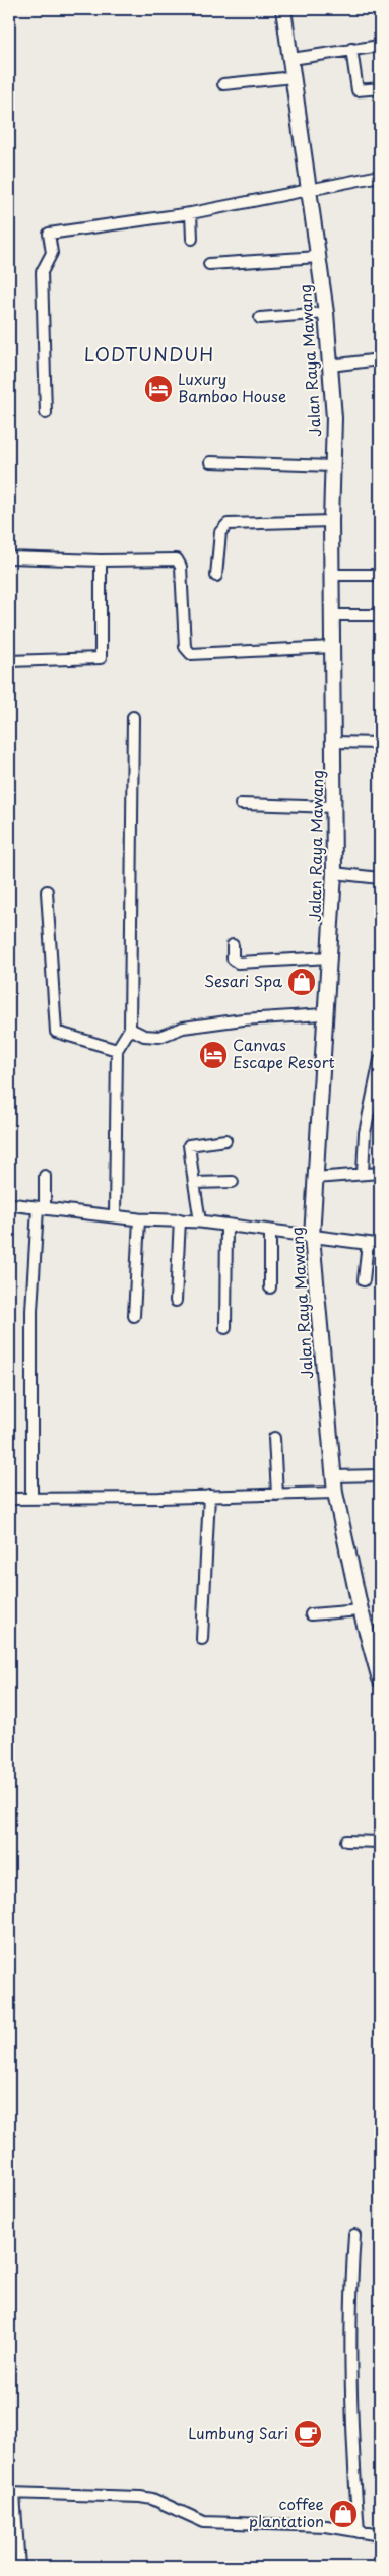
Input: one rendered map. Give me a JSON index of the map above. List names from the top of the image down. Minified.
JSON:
{"streets":{"main road":["Jalan Raya Mawang"]},"districts":["LODTUNDUH"],"places":{"hotel":["Luxury Bamboo House","Canvas Escape Resort"],"shop":["Sesari Spa","coffee plantation"],"cafe":["Lumbung Sari"]}}
